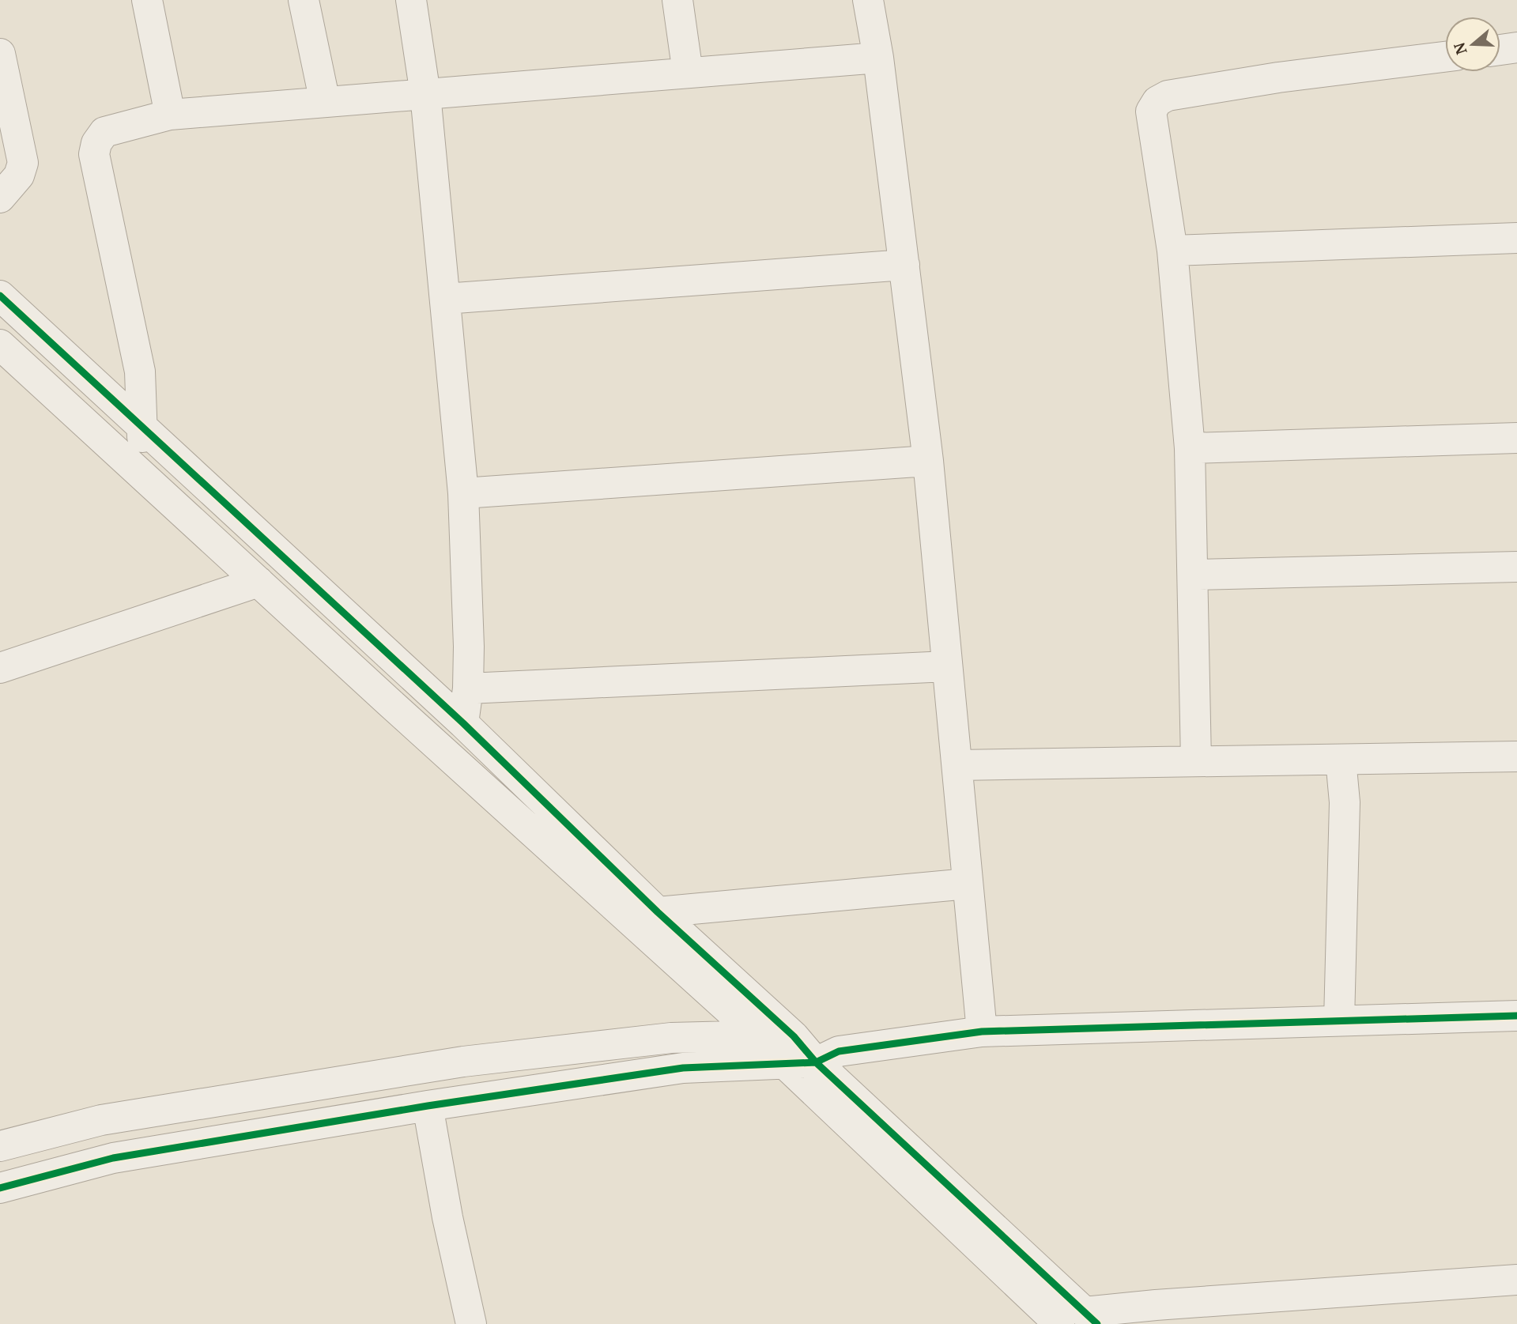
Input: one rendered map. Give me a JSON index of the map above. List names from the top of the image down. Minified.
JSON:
{"north":"left"}
